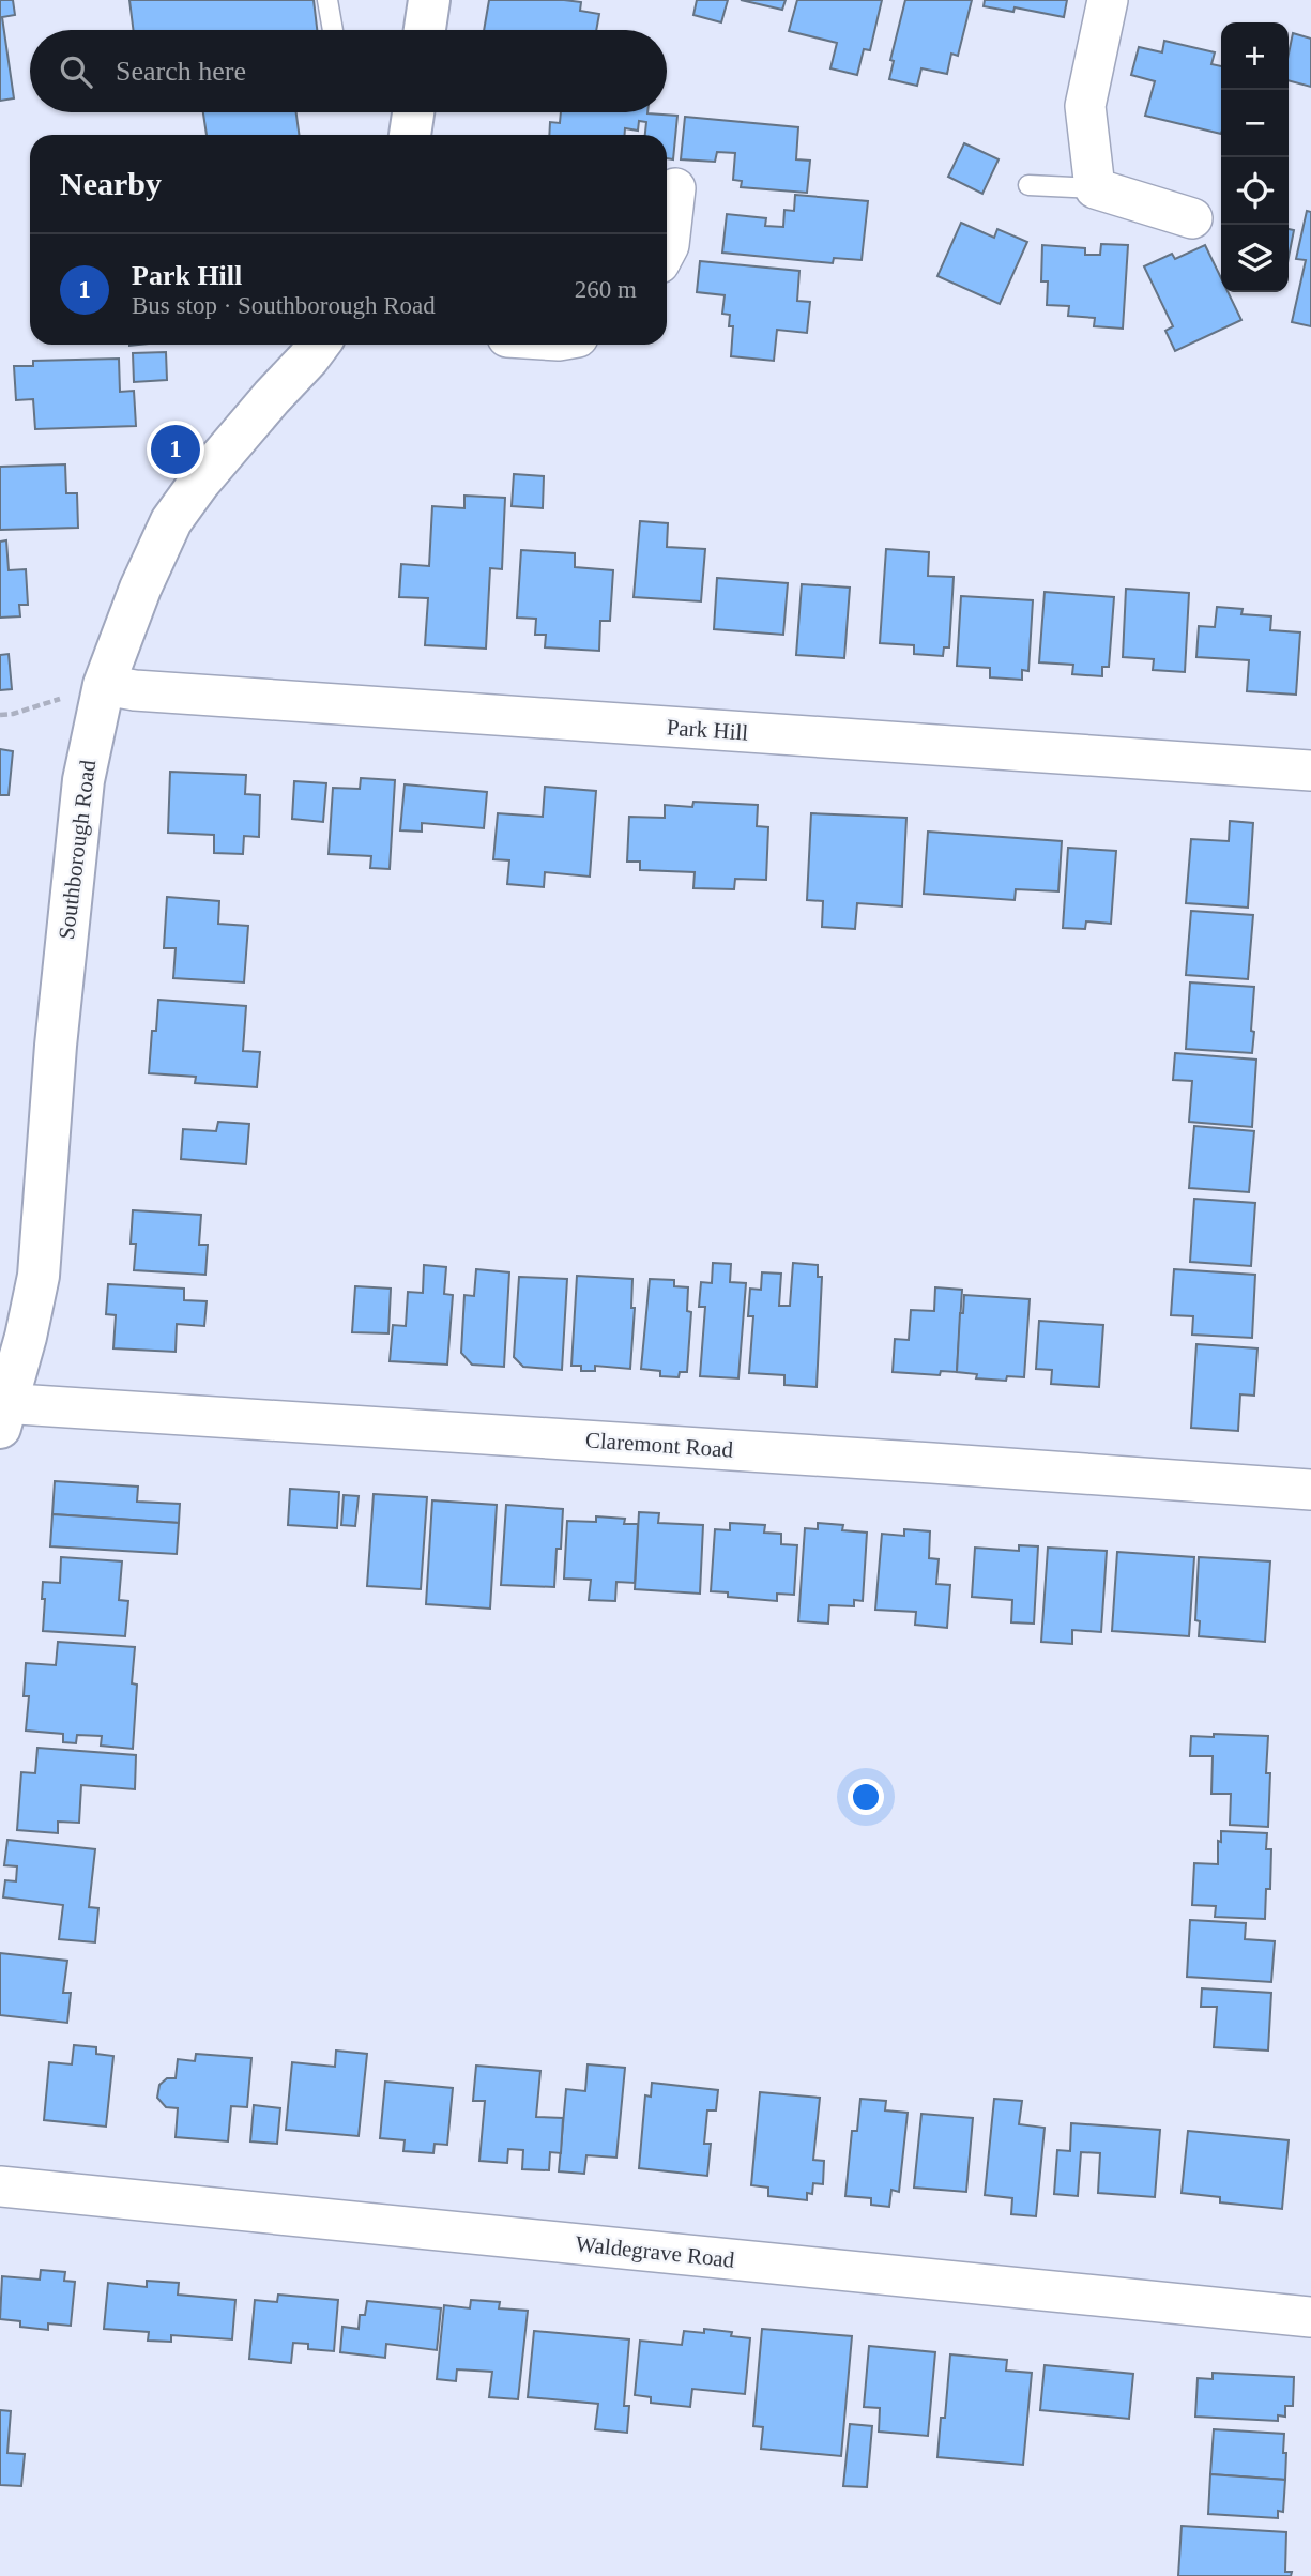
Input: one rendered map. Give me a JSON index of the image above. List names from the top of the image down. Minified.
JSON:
{"streets":{"street":["Park Hill","Southborough Road","Claremont Road","Waldegrave Road"]},"crossings":[["Park Hill","Southborough Road"],["Southborough Road","Claremont Road"]],"page":{"map_buttons":["+","−"],"search":"Search here","heading":"Nearby","list":[{"mark":"1","name":"Park Hill","note":"Bus stop · Southborough Road","value":"260 m"}],"pins":"1"}}
